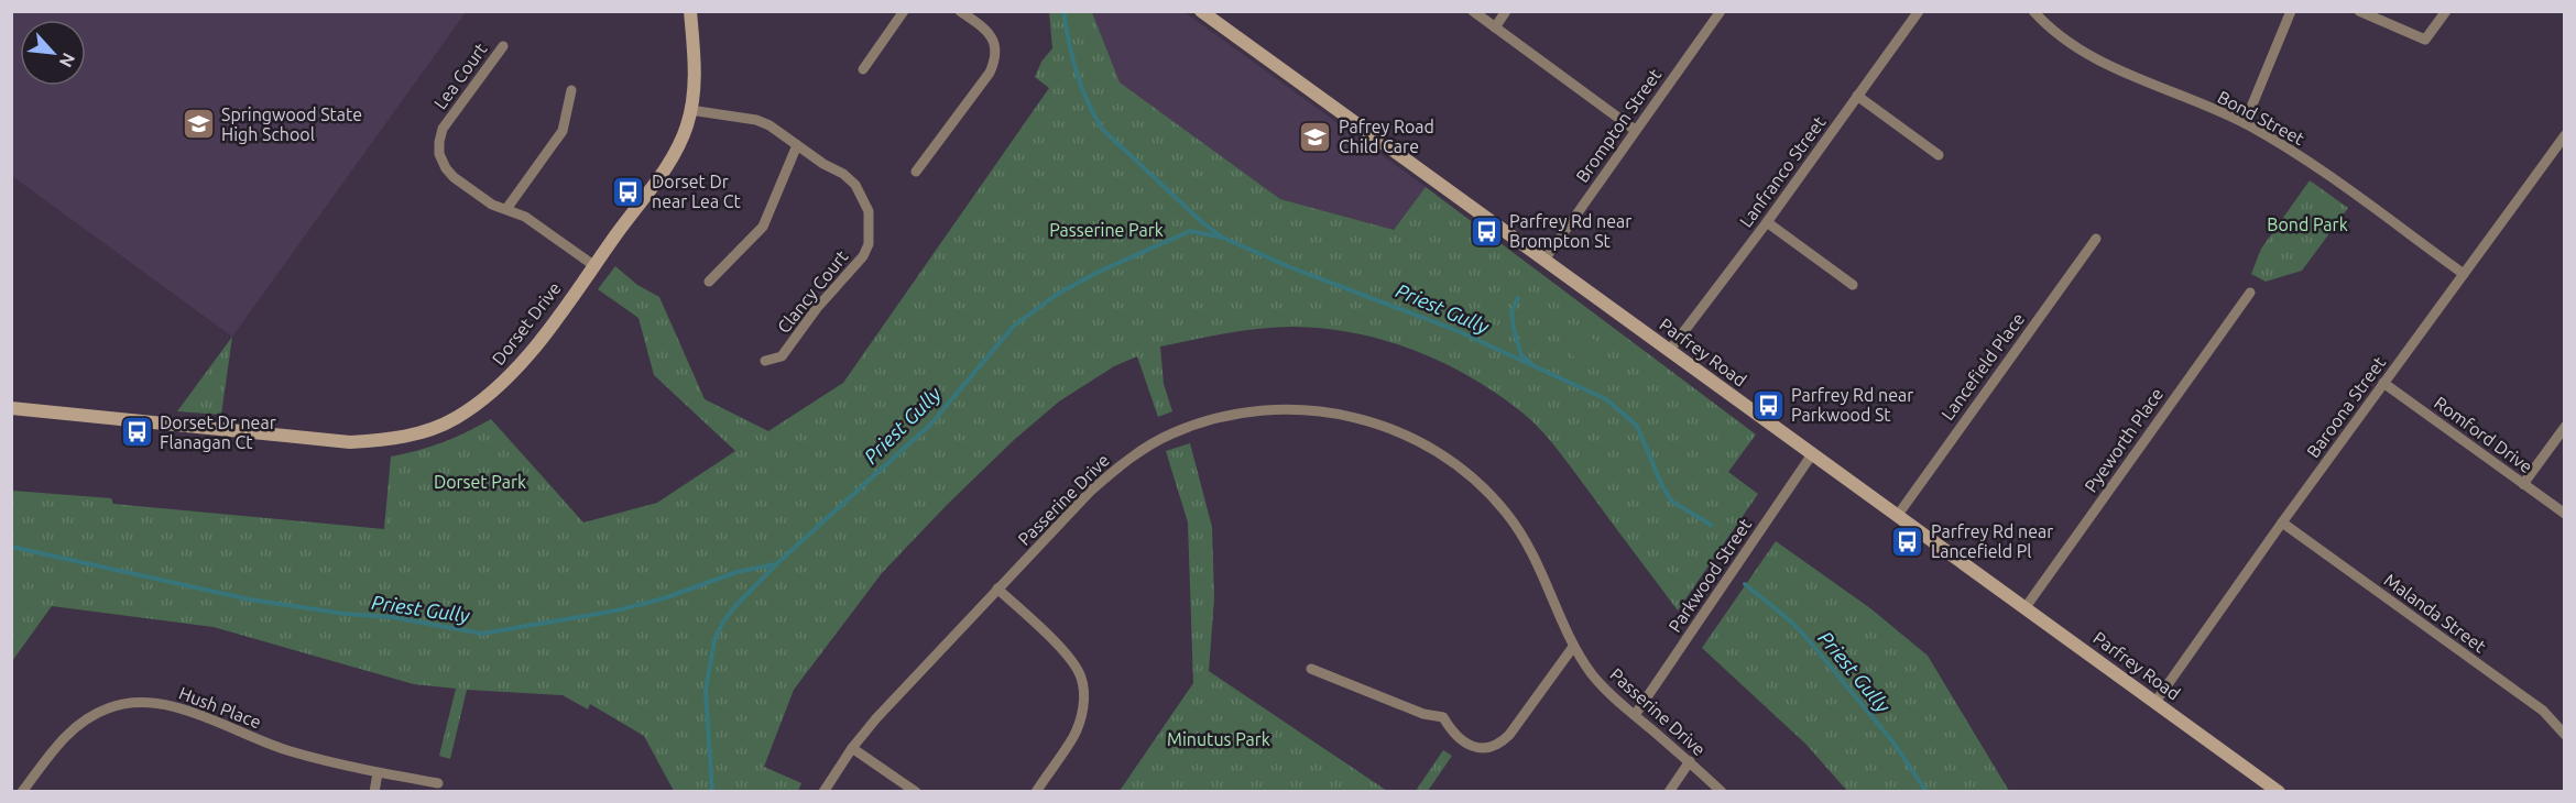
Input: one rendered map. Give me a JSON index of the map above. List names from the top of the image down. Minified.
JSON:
{"streets":{"main road":["Dorset Drive","Parfrey Road"],"street":["Lea Court","Bond Street","Brompton Street","Lanfranco Street","Clancy Court","Lancefield Place","Baroona Street","Romford Drive","Pyeworth Place","Passerine Drive","Parkwood Street","Malanda Street","Hush Place"]},"crossings":[["Lea Court","Dorset Drive"],["Bond Street","Baroona Street"],["Brompton Street","Parfrey Road"],["Lanfranco Street","Parfrey Road"],["Clancy Court","Dorset Drive"],["Parfrey Road","Lancefield Place"],["Parfrey Road","Baroona Street"],["Parfrey Road","Pyeworth Place"],["Parfrey Road","Parkwood Street"],["Baroona Street","Romford Drive"],["Baroona Street","Malanda Street"],["Passerine Drive","Parkwood Street"]],"water":["Priest Gully"],"parks":["Bond Park","Passerine Park","Dorset Park","Minutus Park"],"places":{"school or university":["Springwood State High School","Pafrey Road Child Care"],"bus stop":["Dorset Dr near Lea Ct","Parfrey Rd near Brompton St","Parfrey Rd near Parkwood St","Dorset Dr near Flanagan Ct","Parfrey Rd near Lancefield Pl"]},"north":"bottom right"}
